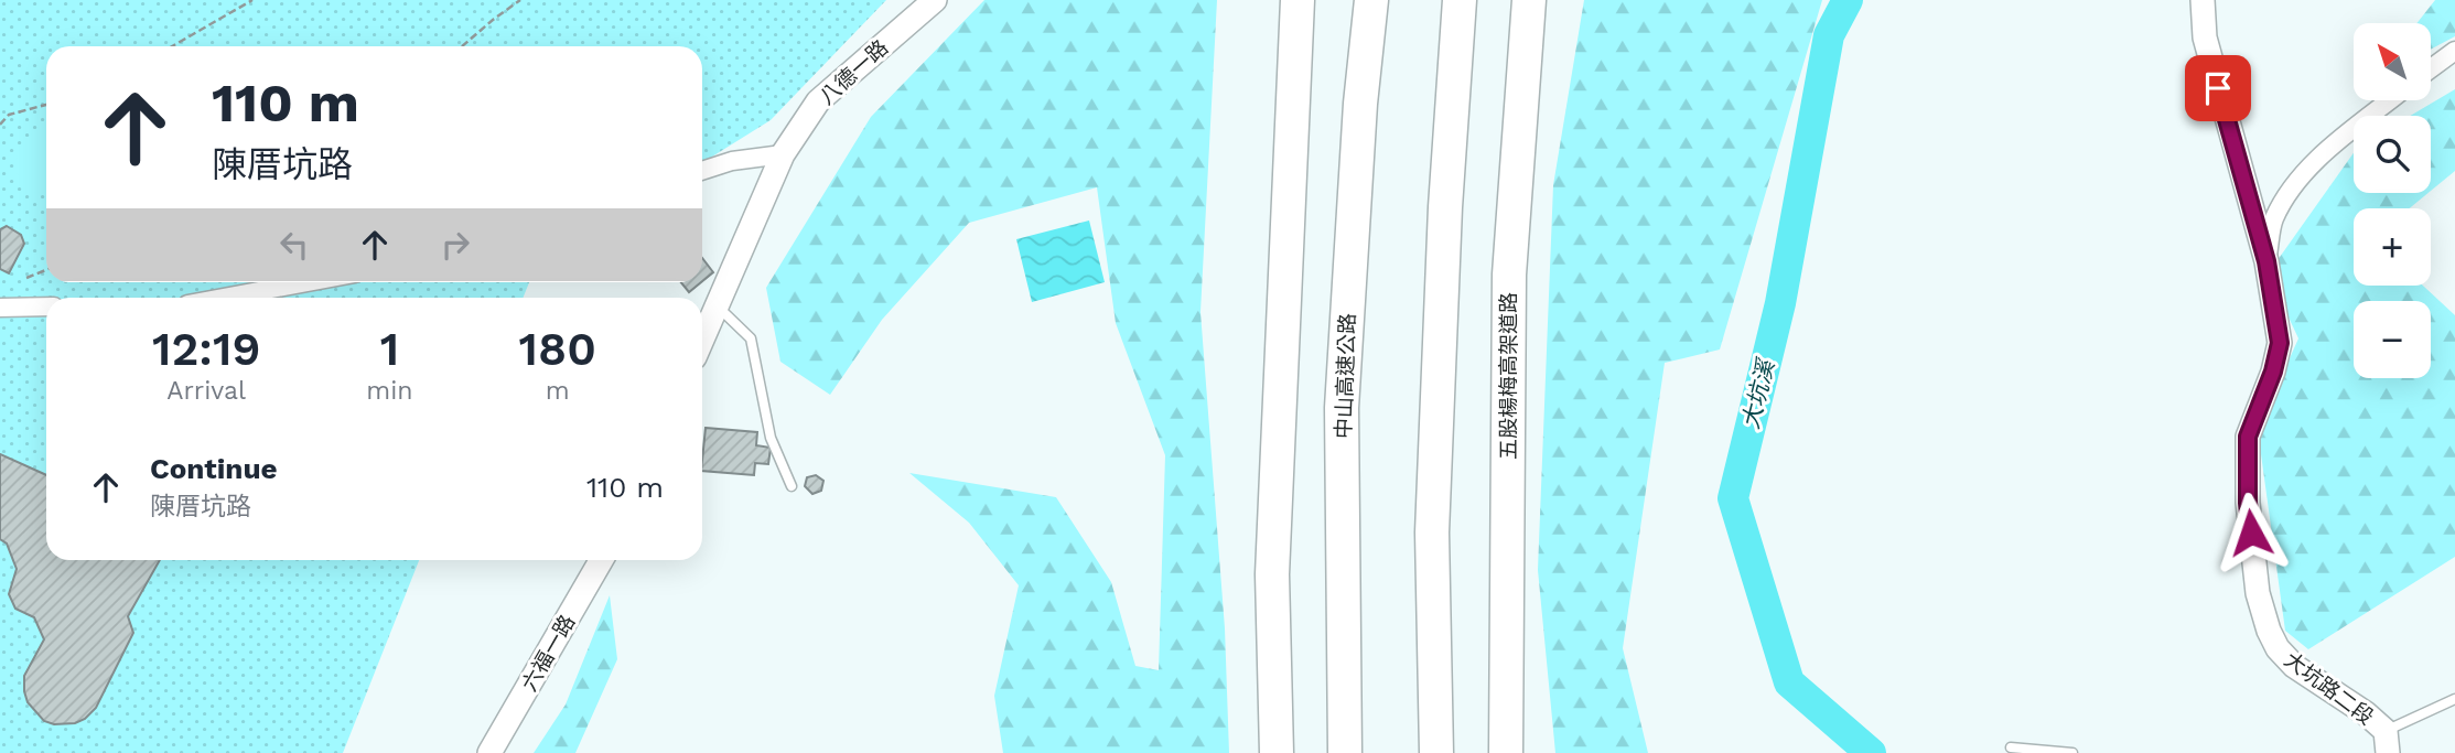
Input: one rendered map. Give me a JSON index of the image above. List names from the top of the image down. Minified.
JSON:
{"streets":{"highway":["中山高速公路","五股楊梅高架道路"],"street":["八德一路","六福一路","大坑路二段"]},"water":["大坑溪"],"north":"top left","page":{"map_buttons":["+","−"],"turn":["110 m","陳厝坑路"],"eta":["12:19","Arrival","1","min","180","m"],"list":[{"name":"Continue","note":"陳厝坑路","value":"110 m"}]}}
